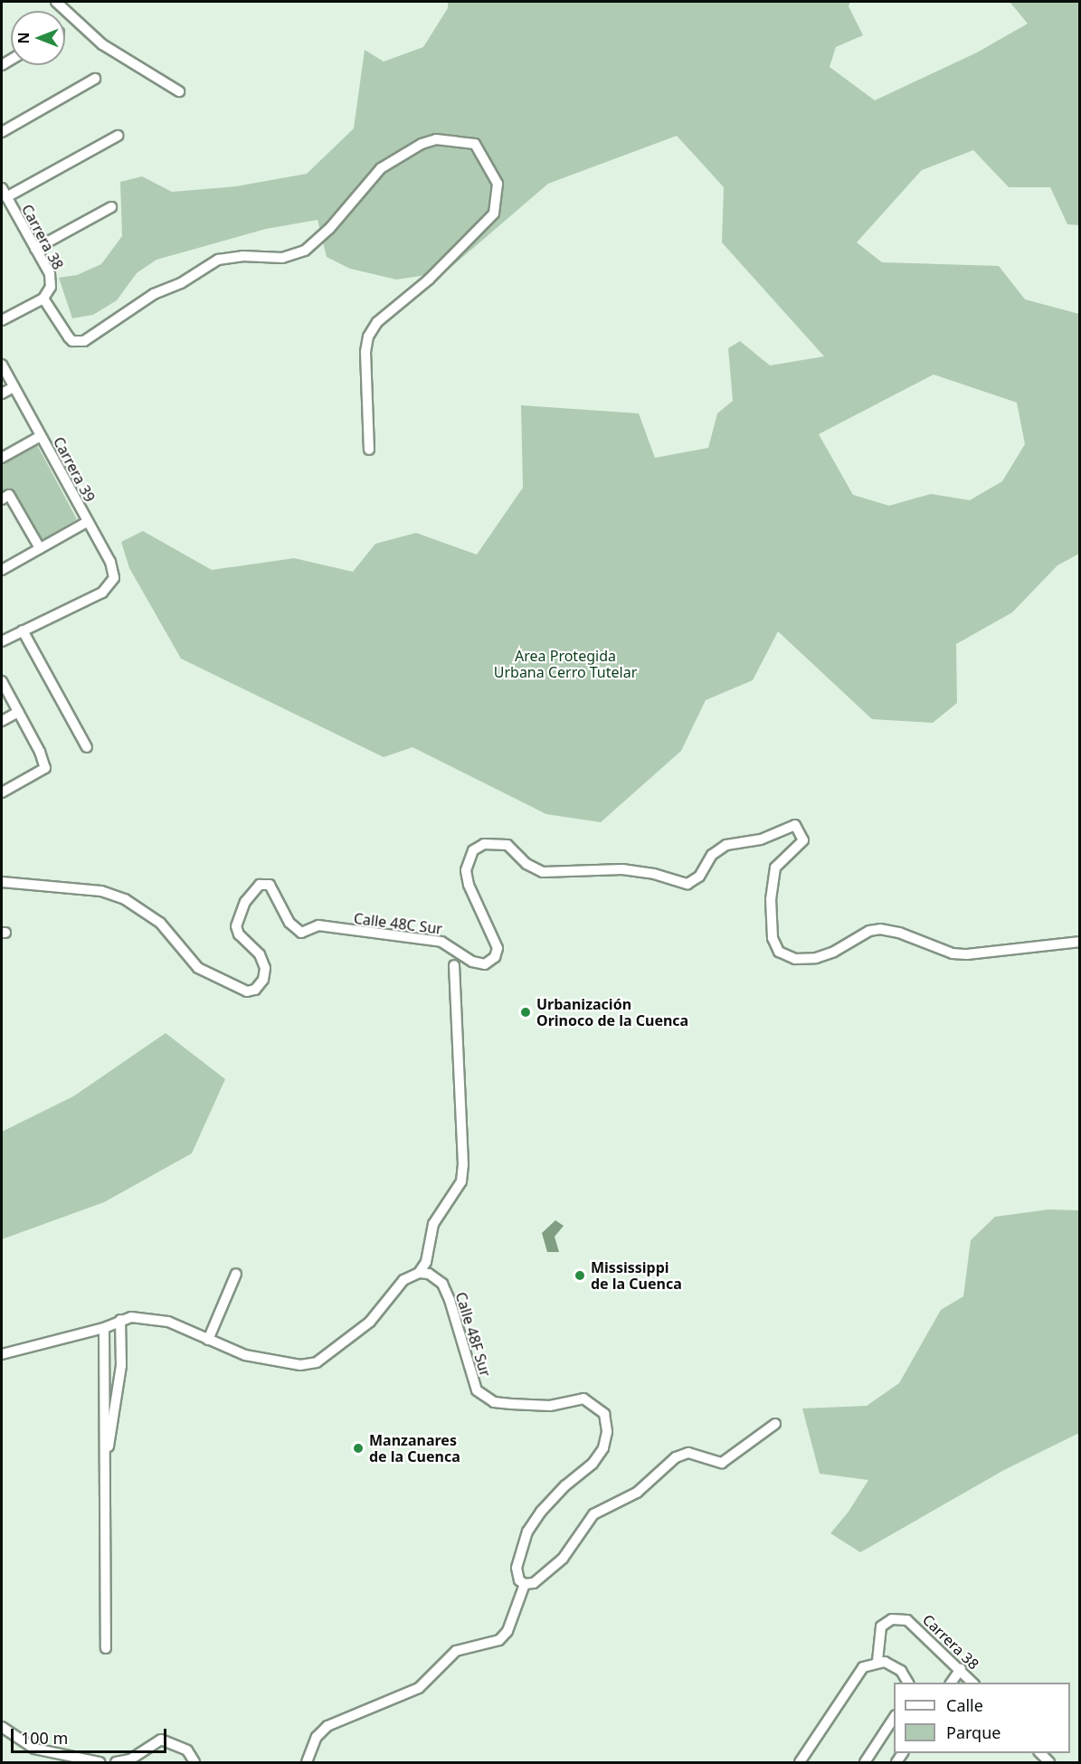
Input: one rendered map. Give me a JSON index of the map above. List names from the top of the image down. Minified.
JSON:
{"streets":{"street":["Carrera 38","Carrera 39","Calle 48C Sur","Calle 48F Sur"]},"parks":["Area Protegida Urbana Cerro Tutelar"],"places":["Urbanización Orinoco de la Cuenca","Mississippi de la Cuenca","Manzanares de la Cuenca"],"legend":["Calle","Parque"],"scale_bar":"100 m","north":"left"}
